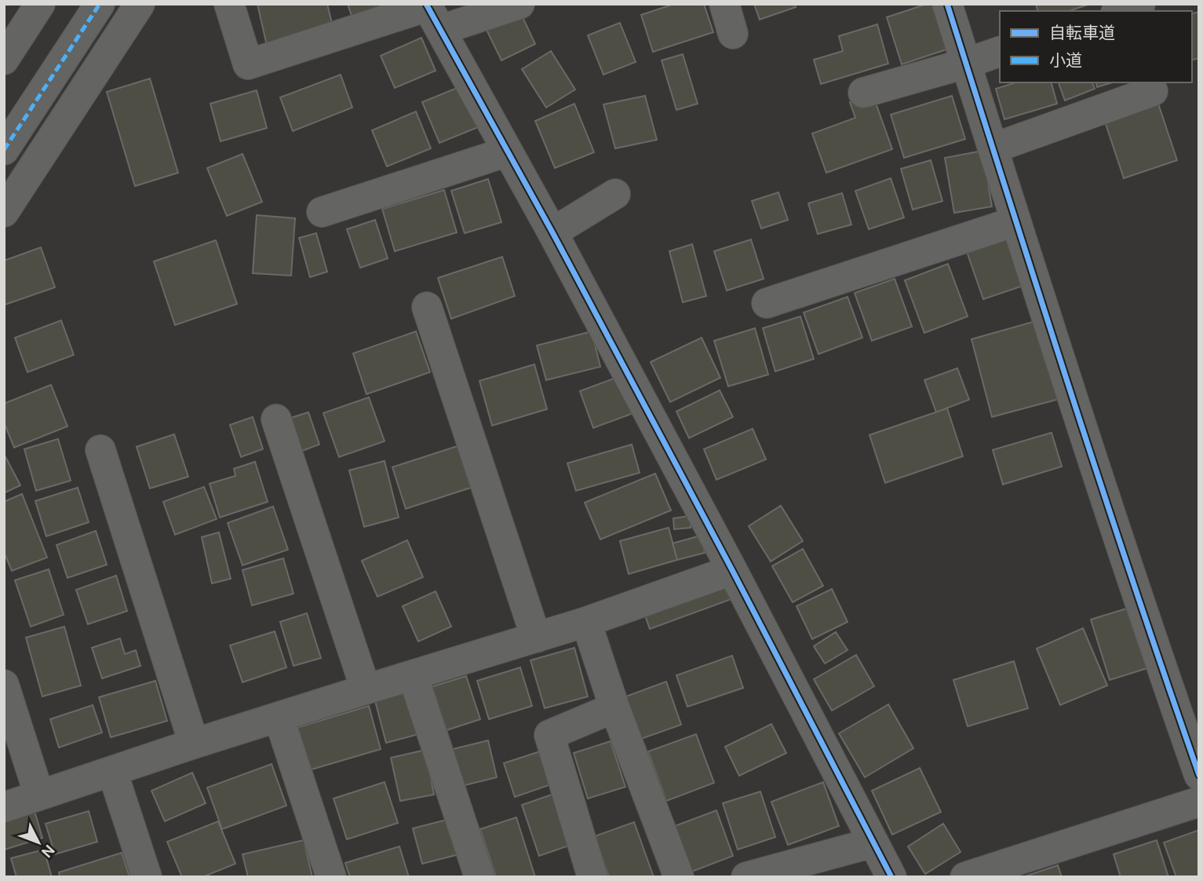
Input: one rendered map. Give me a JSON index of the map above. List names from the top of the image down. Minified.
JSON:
{"legend":["自転車道","小道"],"north":"bottom right"}
